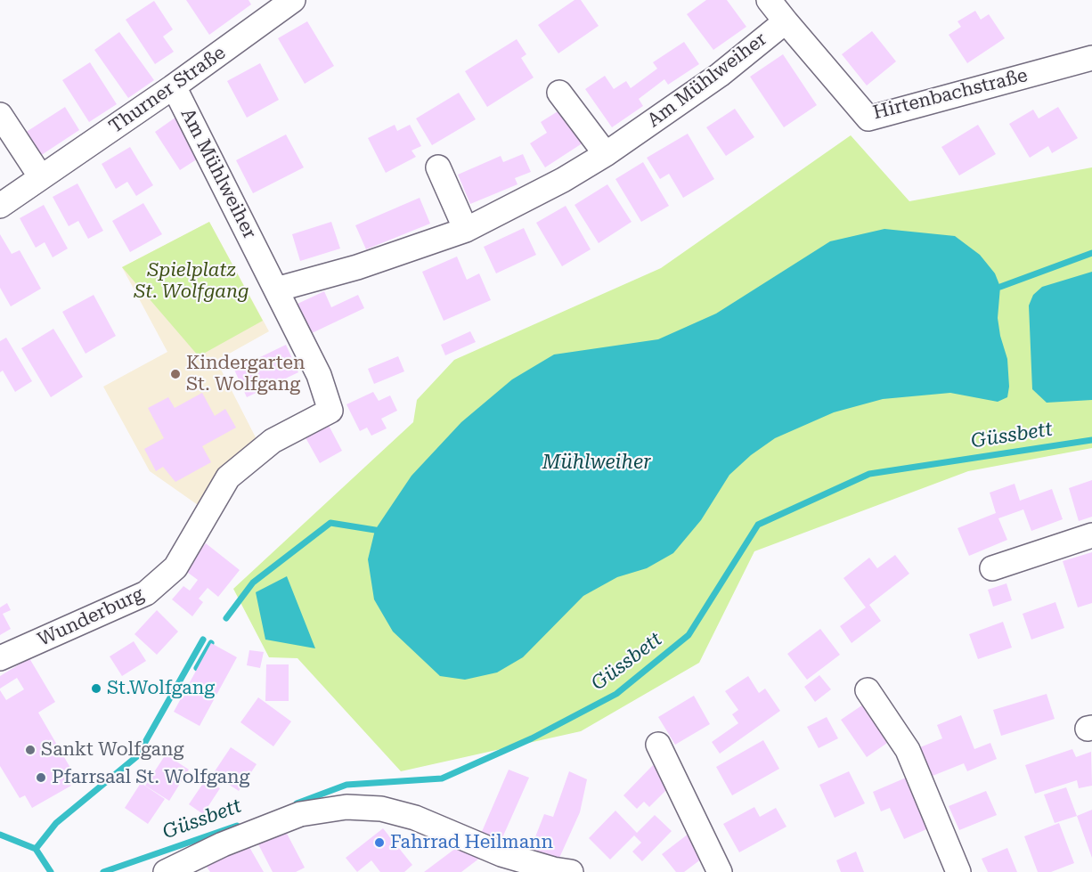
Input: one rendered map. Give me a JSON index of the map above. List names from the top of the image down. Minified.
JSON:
{"streets":{"street":["Am Mühlweiher","Thurner Straße","Hirtenbachstraße","Wunderburg"]},"crossings":[["Am Mühlweiher","Thurner Straße"],["Am Mühlweiher","Hirtenbachstraße"],["Am Mühlweiher","Wunderburg"]],"water":["Güssbett","Mühlweiher"],"parks":["Spielplatz St. Wolfgang"],"places":["Kindergarten St. Wolfgang","St.Wolfgang","Sankt Wolfgang","Pfarrsaal St. Wolfgang","Fahrrad Heilmann"]}
